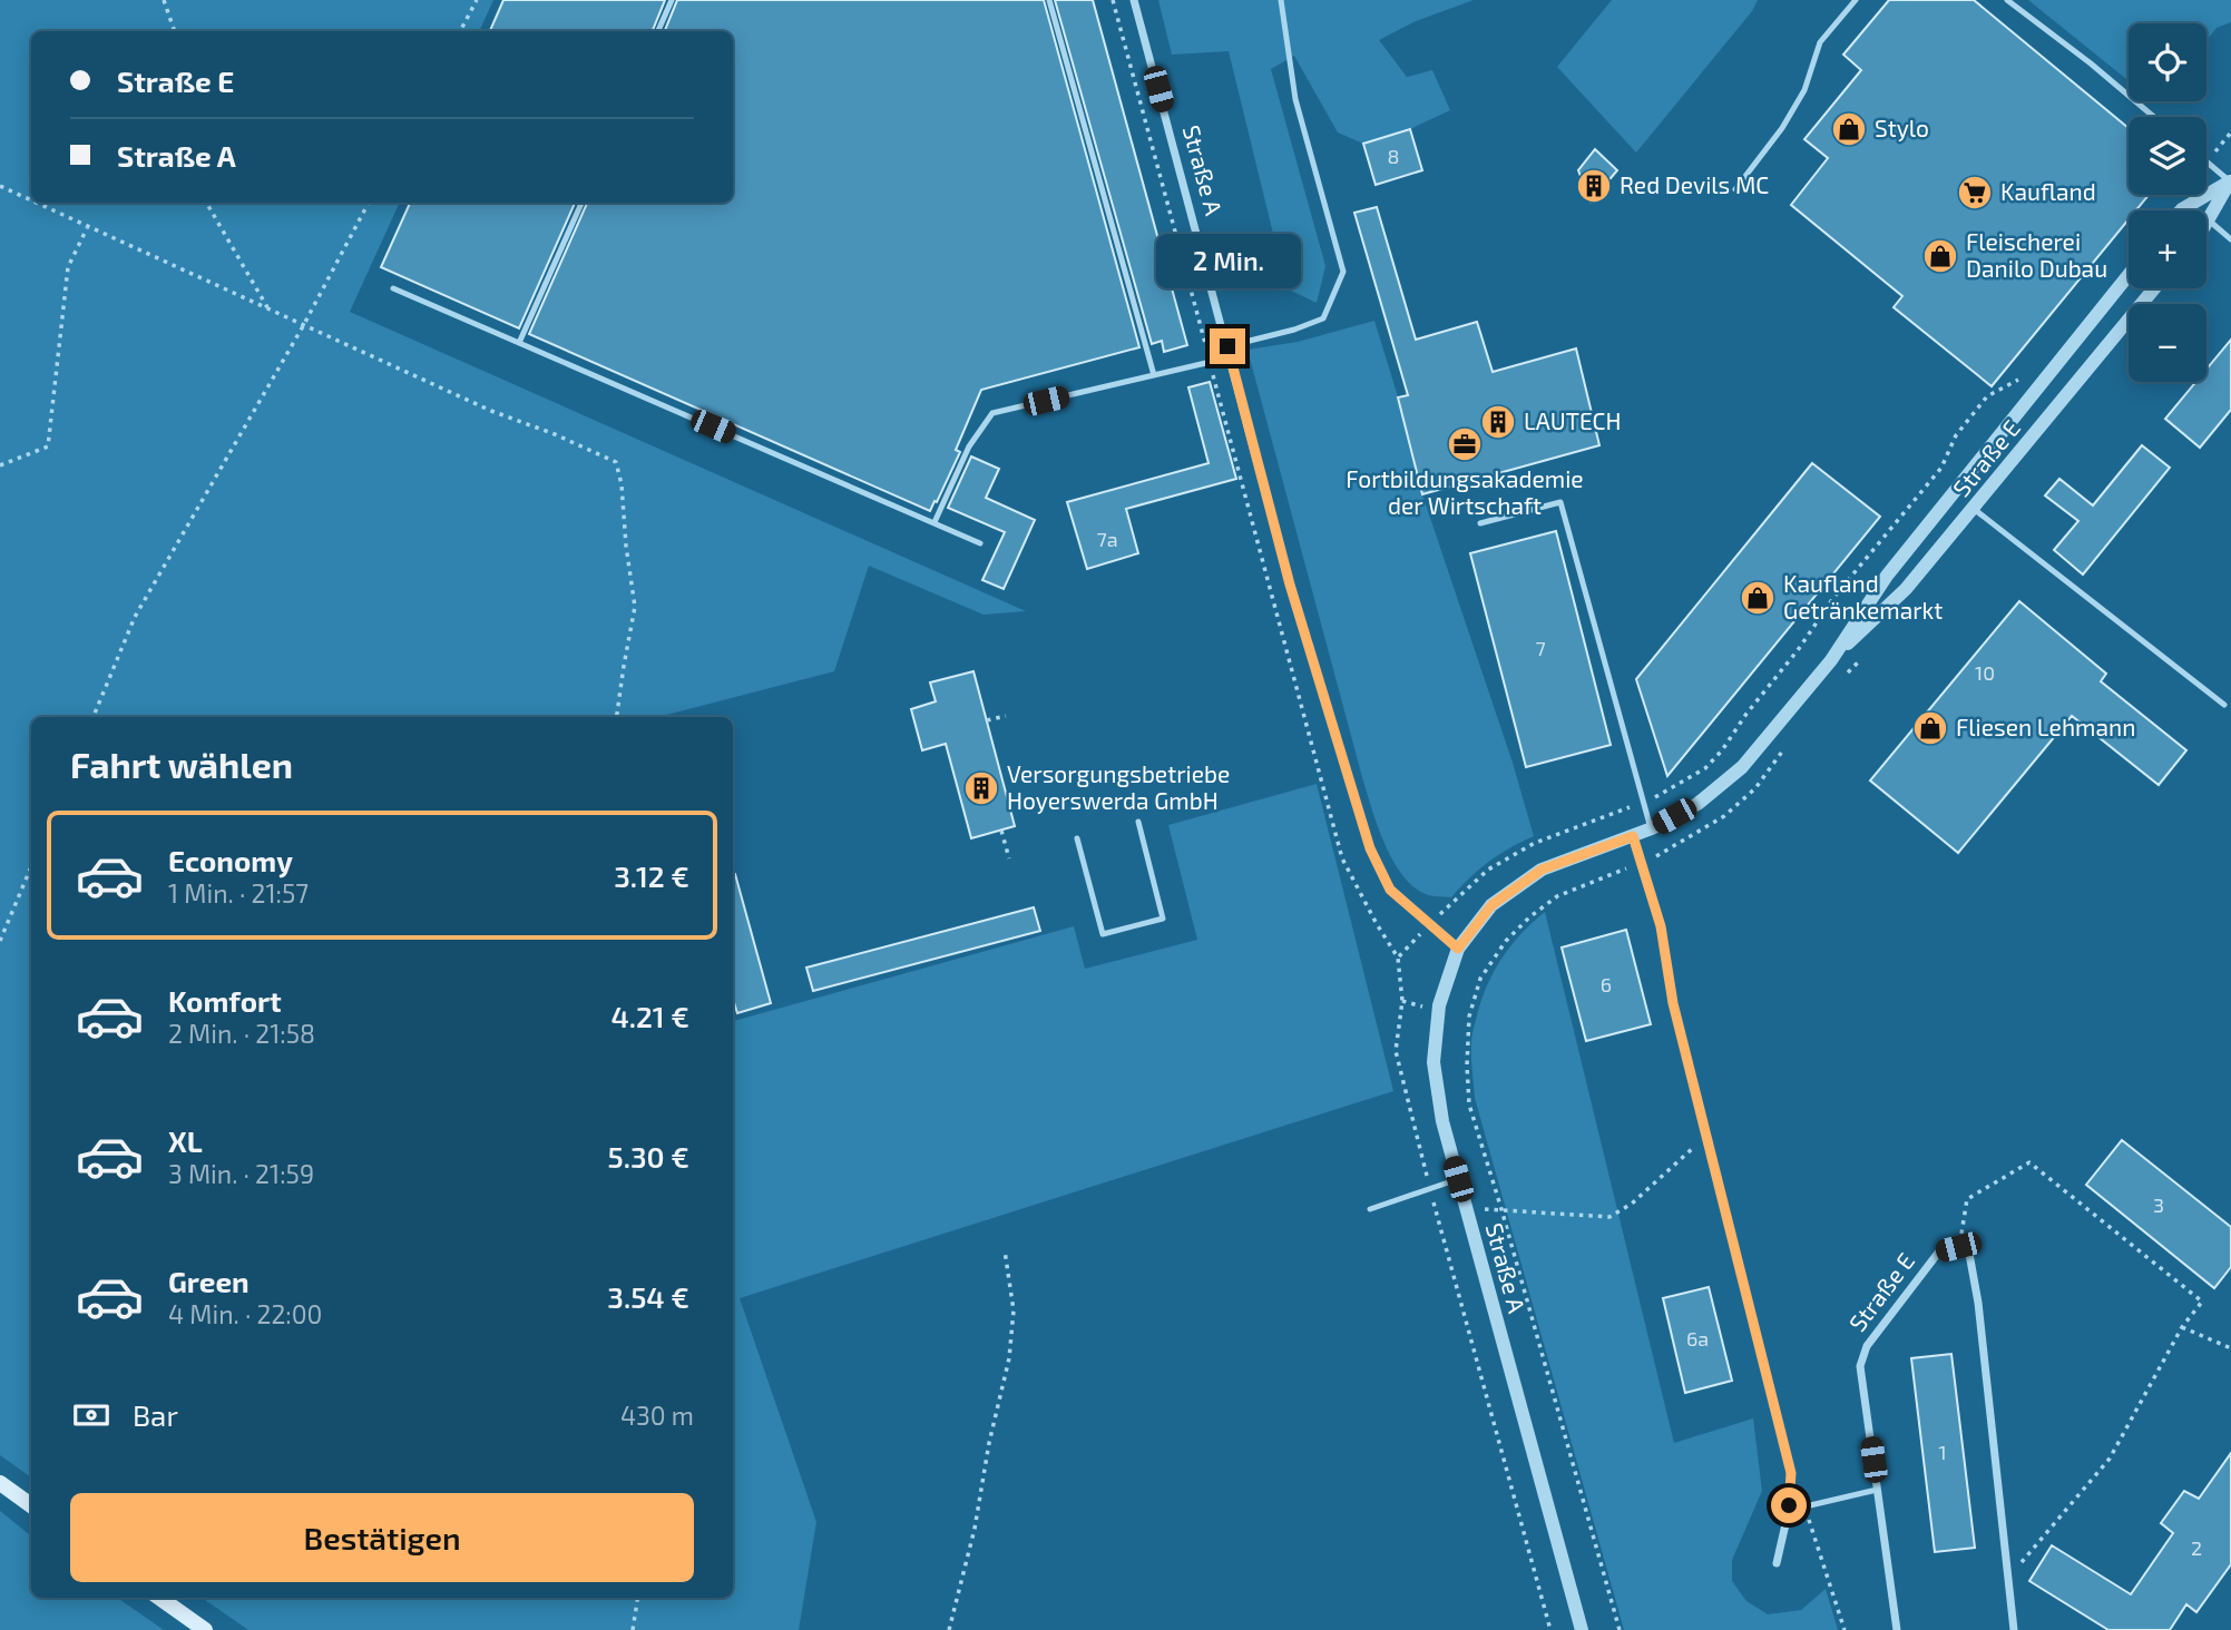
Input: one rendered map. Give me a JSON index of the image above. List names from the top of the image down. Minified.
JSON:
{"streets":{"street":["Straße A","Straße E"]},"crossings":[["Straße A","Straße E"]],"places":{"shop":["Stylo","Fleischerei Danilo Dubau","Kaufland Getränkemarkt","Fliesen Lehmann"],"building":["Red Devils MC","LAUTECH","Versorgungsbetriebe Hoyerswerda GmbH"],"supermarket":["Kaufland"],"office":["Fortbildungsakademie der Wirtschaft"]},"house_numbers":["8","7a","7","10","6","3","6a","1","2"],"page":{"map_buttons":["+","−"],"banner":["Straße E","Straße A"],"bubble":"2 Min.","heading":"Fahrt wählen","list":[{"name":"Economy","note":"1 Min. · 21:57","value":"3.12 €"},{"name":"Komfort","note":"2 Min. · 21:58","value":"4.21 €"},{"name":"XL","note":"3 Min. · 21:59","value":"5.30 €"},{"name":"Green","note":"4 Min. · 22:00","value":"3.54 €"}],"pay":["Bar","430 m"],"buttons":"Bestätigen"}}
